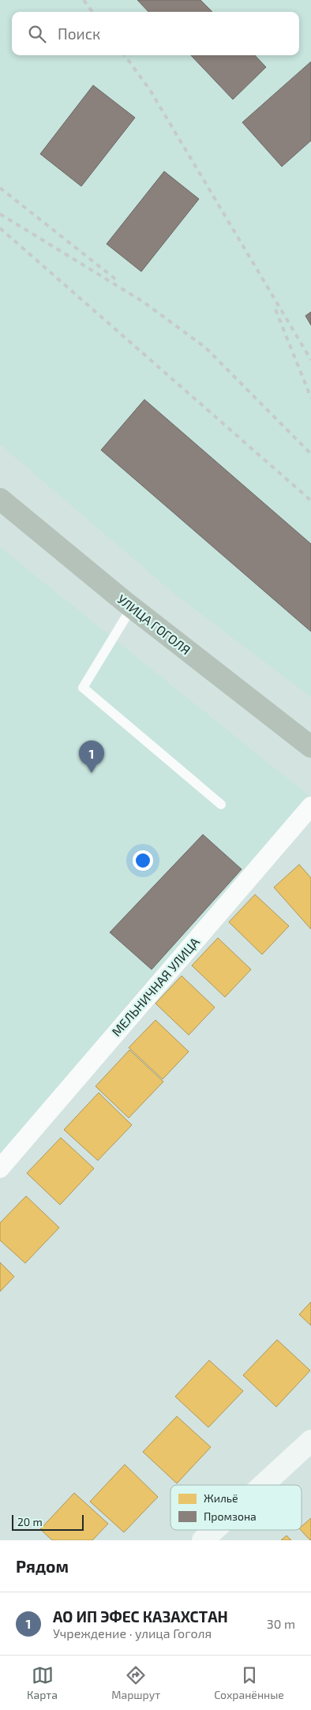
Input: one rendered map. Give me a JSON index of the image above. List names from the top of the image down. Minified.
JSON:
{"streets":{"highway":["УЛИЦА ГОГОЛЯ"],"street":["МЕЛЬНИЧНАЯ УЛИЦА"]},"legend":["Жильё","Промзона"],"scale_bar":"20 m","page":{"search":"Поиск","pins":"1","scale":"20 m","heading":"Рядом","list":[{"mark":"1","name":"АО ИП ЭФЕС КАЗАХСТАН","note":"Учреждение · улица Гоголя","value":"30 m"}],"nav":["Карта","Маршрут","Сохранённые"]}}
